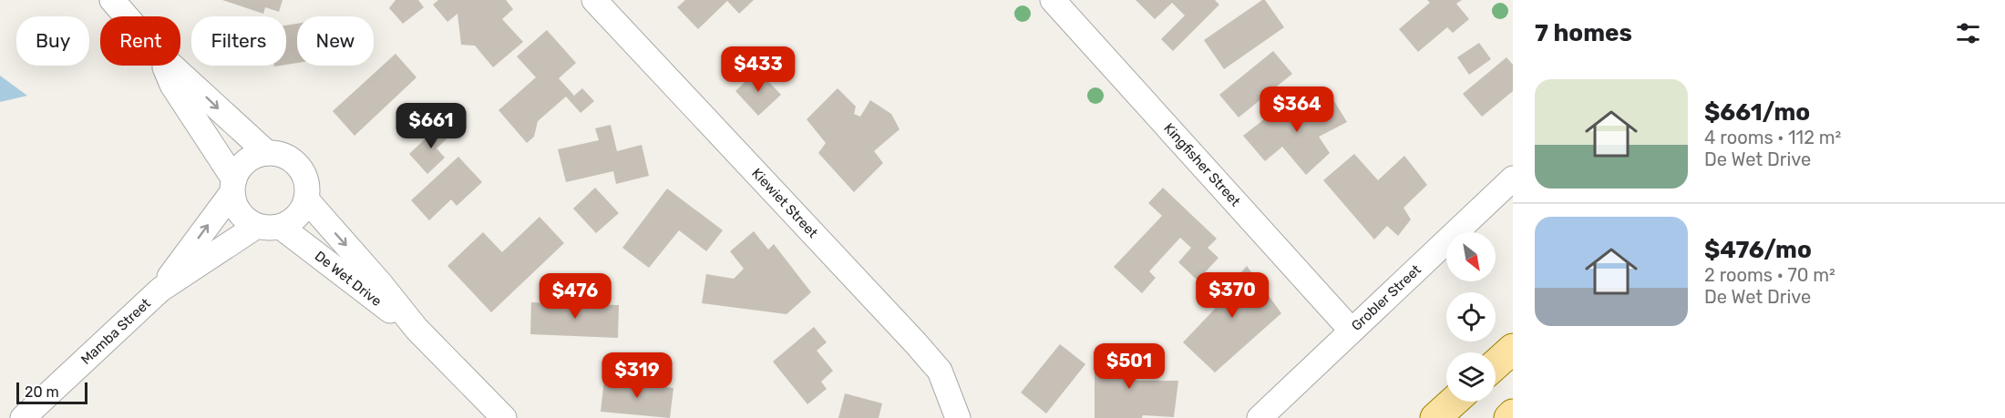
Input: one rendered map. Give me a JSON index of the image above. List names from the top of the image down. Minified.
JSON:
{"streets":{"street":["Kingfisher Street","Kiewiet Street","De Wet Drive","Grobler Street","Mamba Street"]},"crossings":[["Kingfisher Street","Grobler Street"],["De Wet Drive","Mamba Street"]],"scale_bar":"20 m","north":"bottom right","page":{"heading":"7 homes","chip":["Buy","Rent","Filters","New"],"price":["$433","$364","$661","$370","$476","$501","$319"],"list":[{"name":"$661/mo","note":"4 rooms · 112 m² · De Wet Drive"},{"name":"$476/mo","note":"2 rooms · 70 m² · De Wet Drive"}],"scale":"20 m"}}
